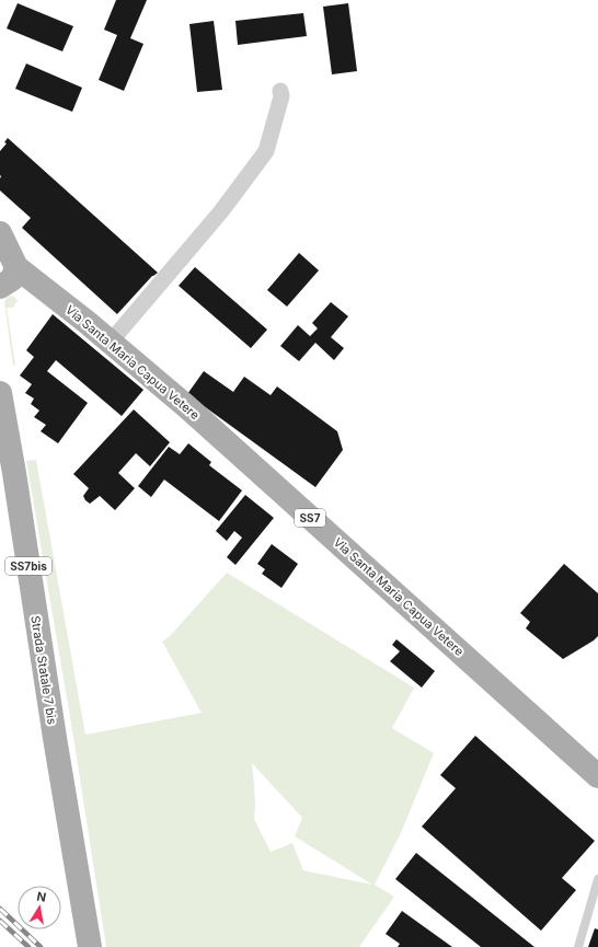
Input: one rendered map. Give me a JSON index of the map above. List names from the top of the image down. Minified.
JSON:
{"streets":{"main road":["Via Santa Maria Capua Vetere","SS7","SS7bis","Strada Statale 7 bis"]},"crossings":[["Via Santa Maria Capua Vetere","SS7"]],"north":"top"}
